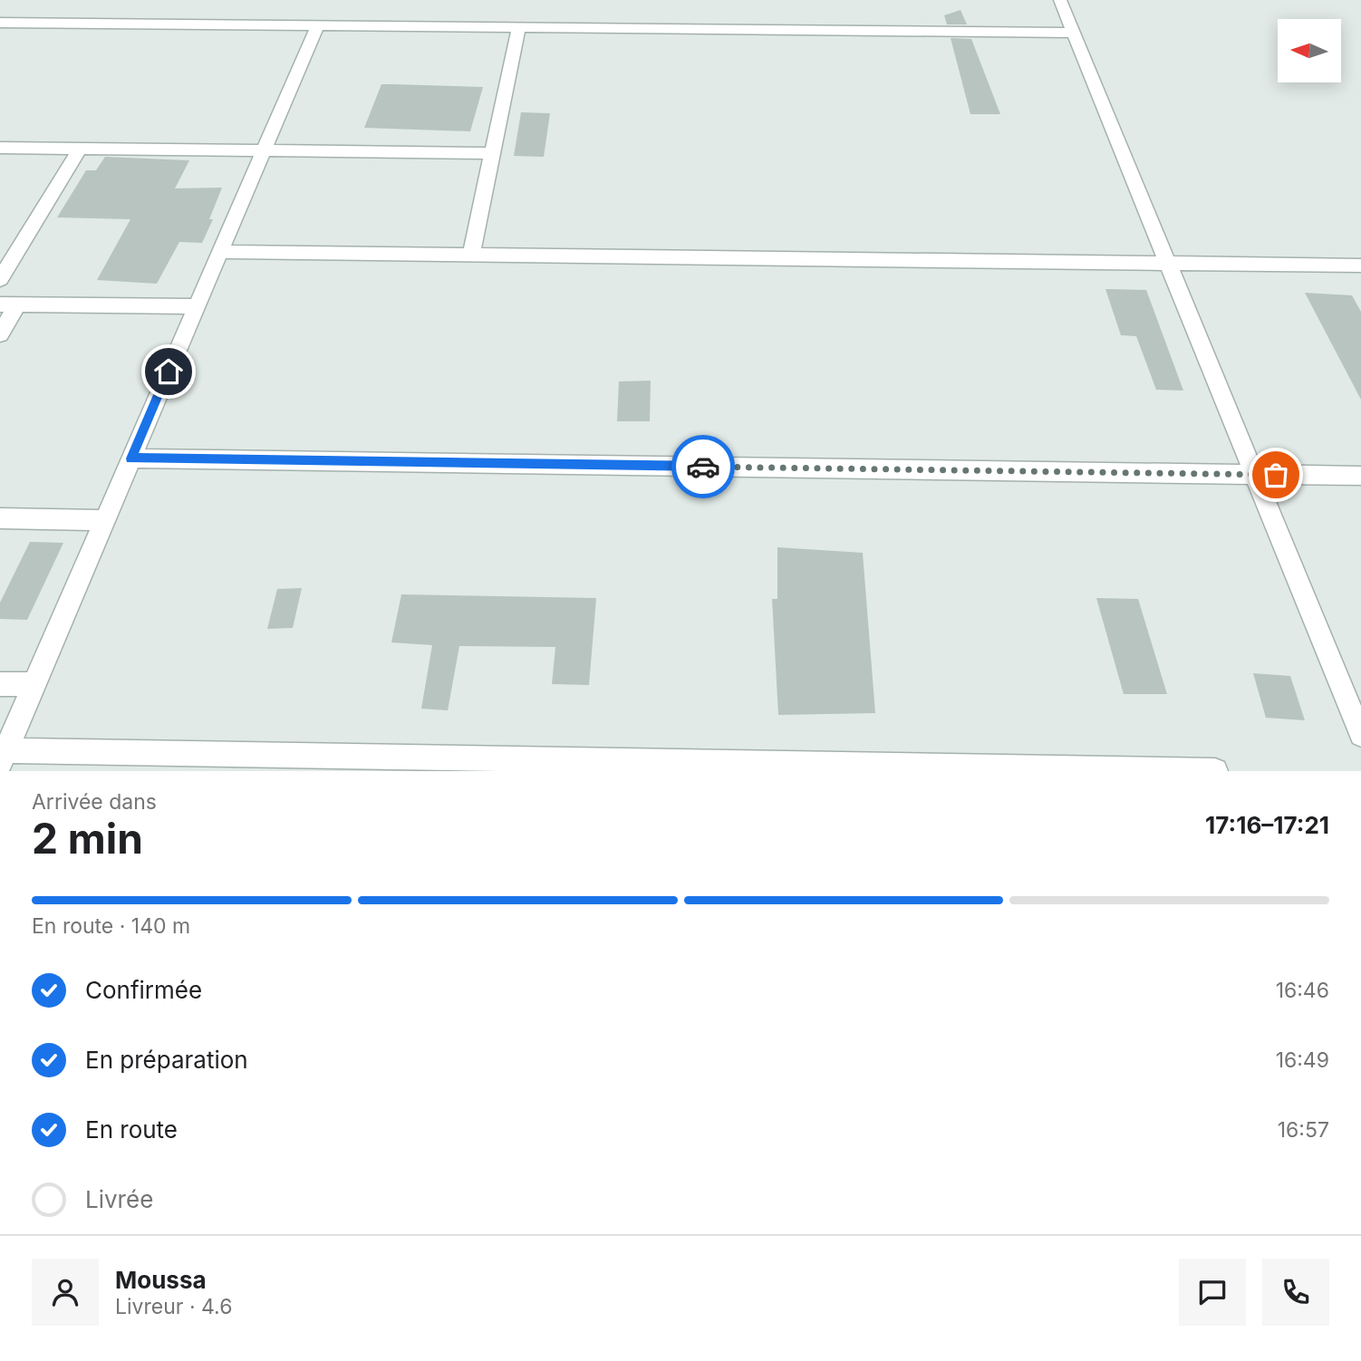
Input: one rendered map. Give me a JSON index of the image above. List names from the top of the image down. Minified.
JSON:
{"north":"left","page":{"heading":["2 min","Arrivée dans","17:16–17:21"],"panel":["Moussa","Livreur · 4.6"],"bar":"En route · 140 m","list":[["Confirmée","16:46"],["En préparation","16:49"],["En route","16:57"],"Livrée"]}}
